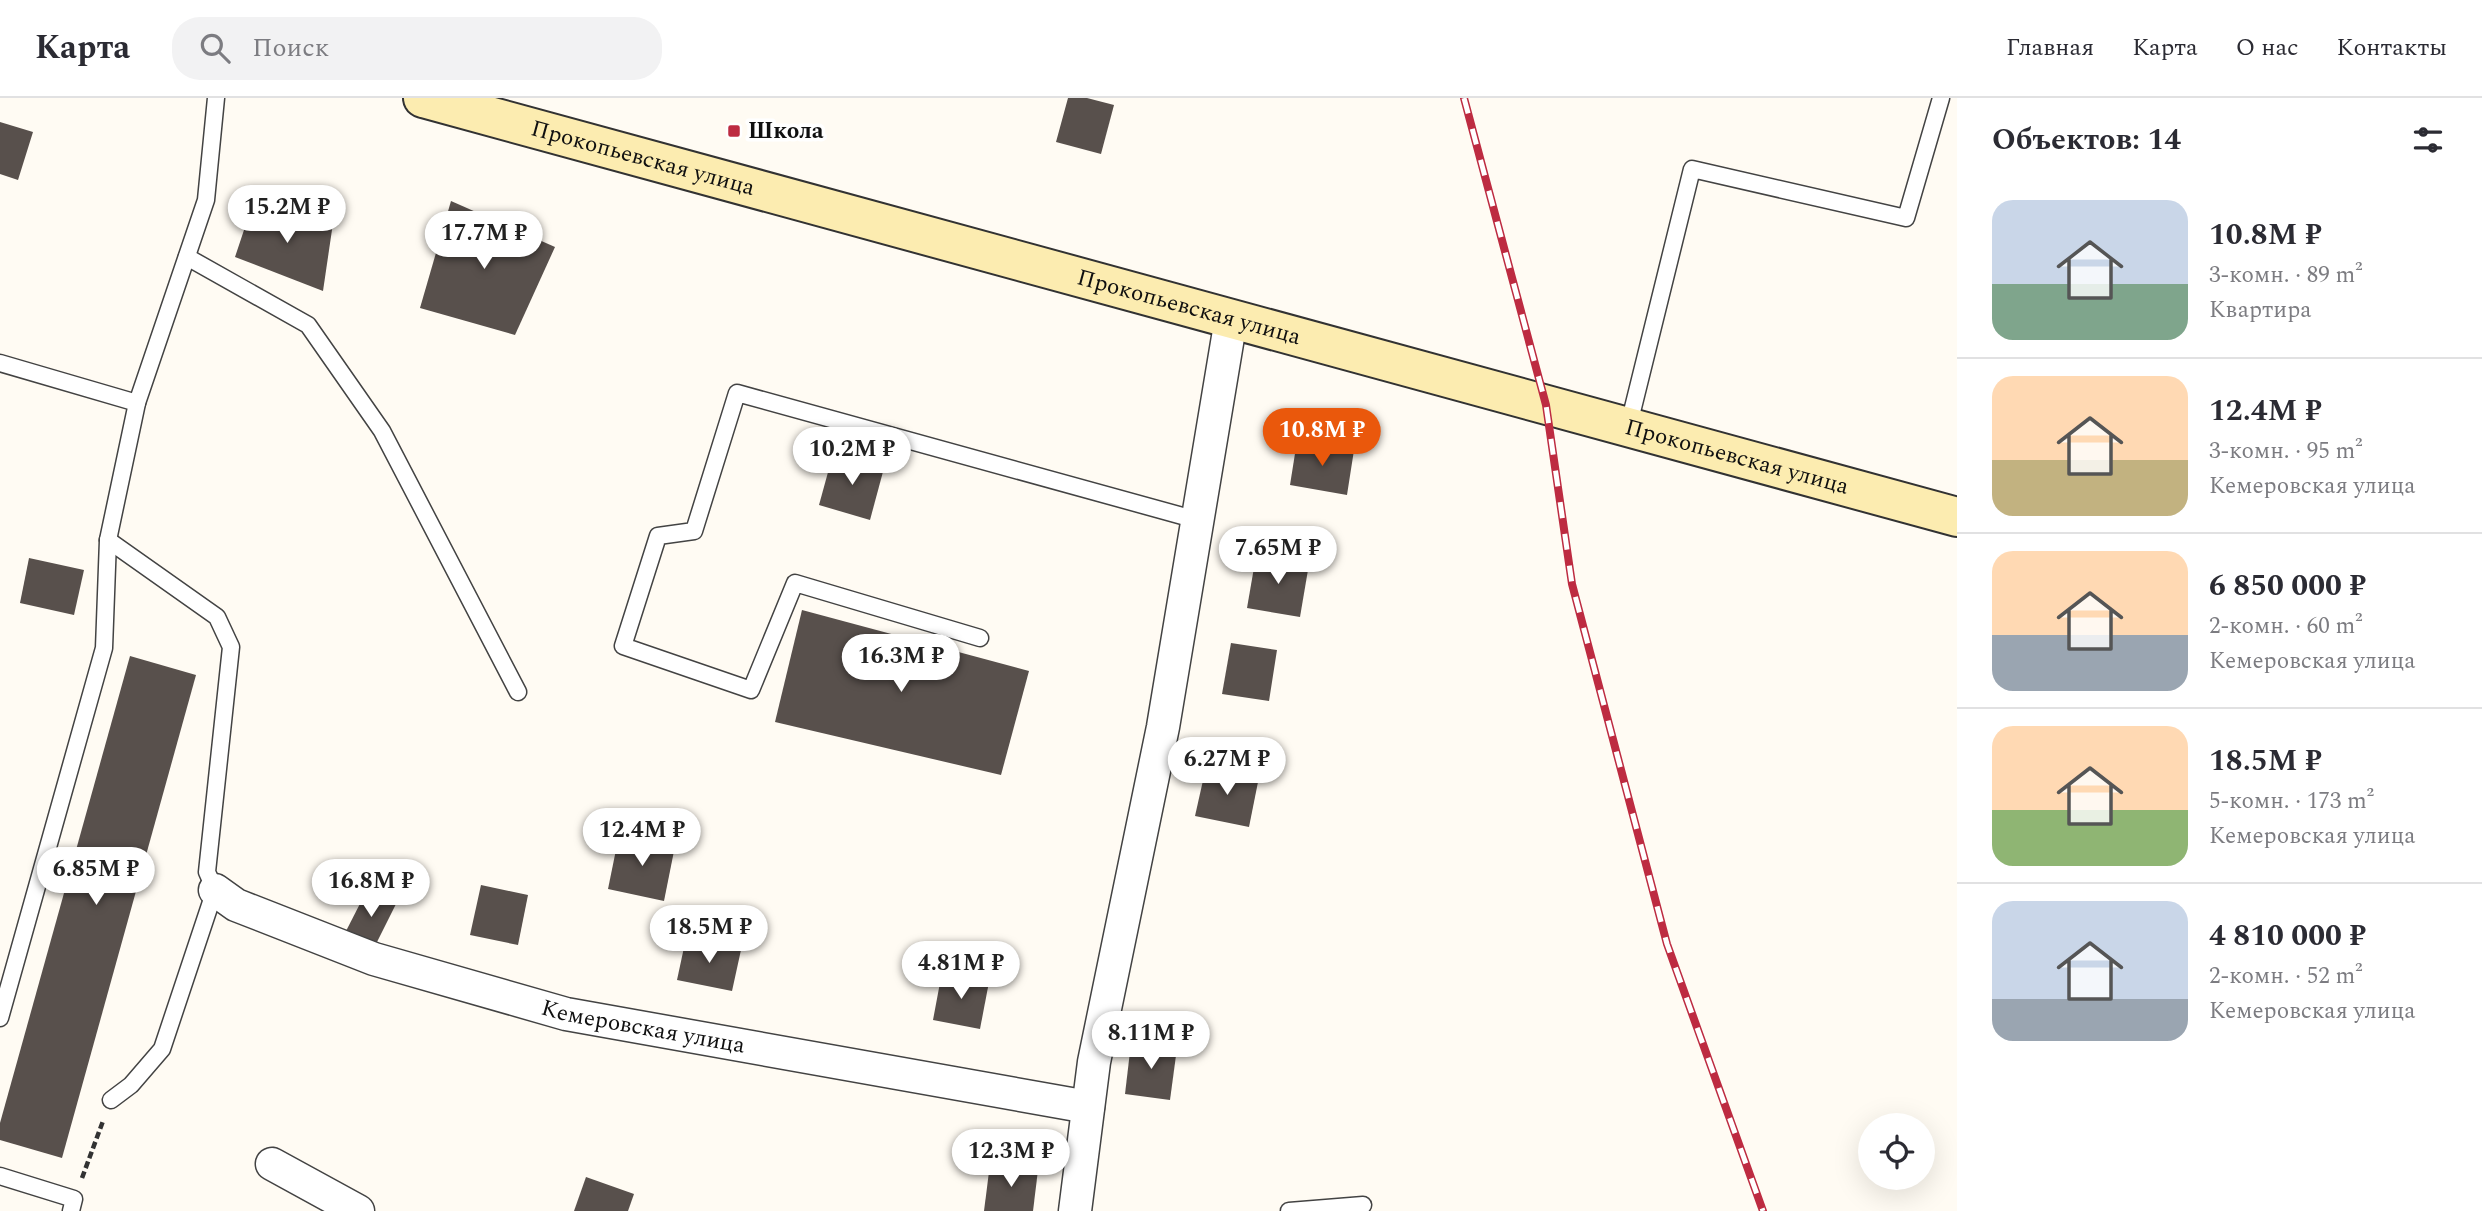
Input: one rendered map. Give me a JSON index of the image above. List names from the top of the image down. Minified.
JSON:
{"streets":{"main road":["Прокопьевская улица"],"street":["Кемеровская улица"]},"places":{"transit":["Школа"]},"page":{"header":"Карта","search":"Поиск","nav":["Главная","Карта","О нас","Контакты"],"heading":"Объектов: 14","list":[{"name":"10.8M ₽","note":"3-комн. · 89 m² · Квартира"},{"name":"12.4M ₽","note":"3-комн. · 95 m² · Кемеровская улица"},{"name":"6 850 000 ₽","note":"2-комн. · 60 m² · Кемеровская улица"},{"name":"18.5M ₽","note":"5-комн. · 173 m² · Кемеровская улица"},{"name":"4 810 000 ₽","note":"2-комн. · 52 m² · Кемеровская улица"}],"price":["15.2M ₽","17.7M ₽","10.8M ₽","10.2M ₽","7.65M ₽","16.3M ₽","6.27M ₽","12.4M ₽","6.85M ₽","16.8M ₽","18.5M ₽","4.81M ₽","8.11M ₽","12.3M ₽"]}}
